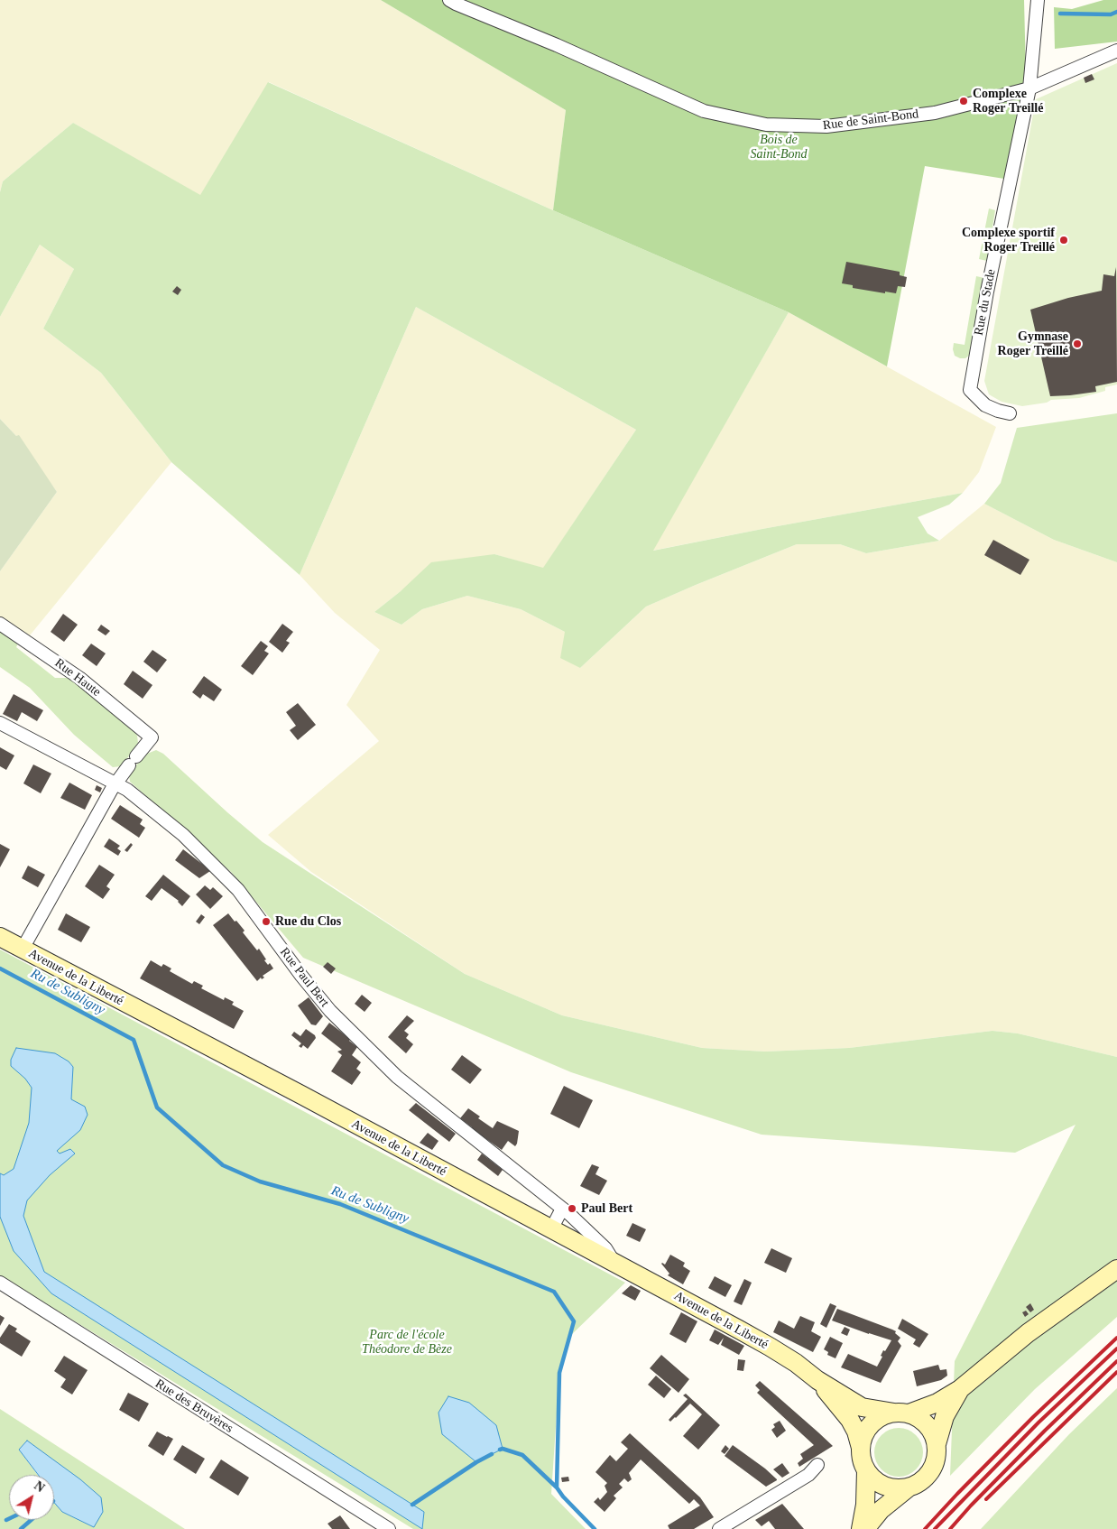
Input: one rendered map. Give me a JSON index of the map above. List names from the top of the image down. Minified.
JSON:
{"streets":{"main road":["Avenue de la Liberté"],"street":["Rue de Saint-Bond","Rue du Stade","Rue Haute","Rue Paul Bert","Rue des Bruyères"]},"crossings":[["Rue de Saint-Bond","Rue du Stade"],["Rue Haute","Rue Paul Bert"],["Avenue de la Liberté","Rue Paul Bert"]],"water":["Ru de Subligny"],"parks":["Bois de Saint-Bond","Parc de l'école Théodore de Bèze"],"places":["Complexe Roger Treillé","Complexe sportif Roger Treillé","Gymnase Roger Treillé","Rue du Clos","Paul Bert"],"north":"top right"}
